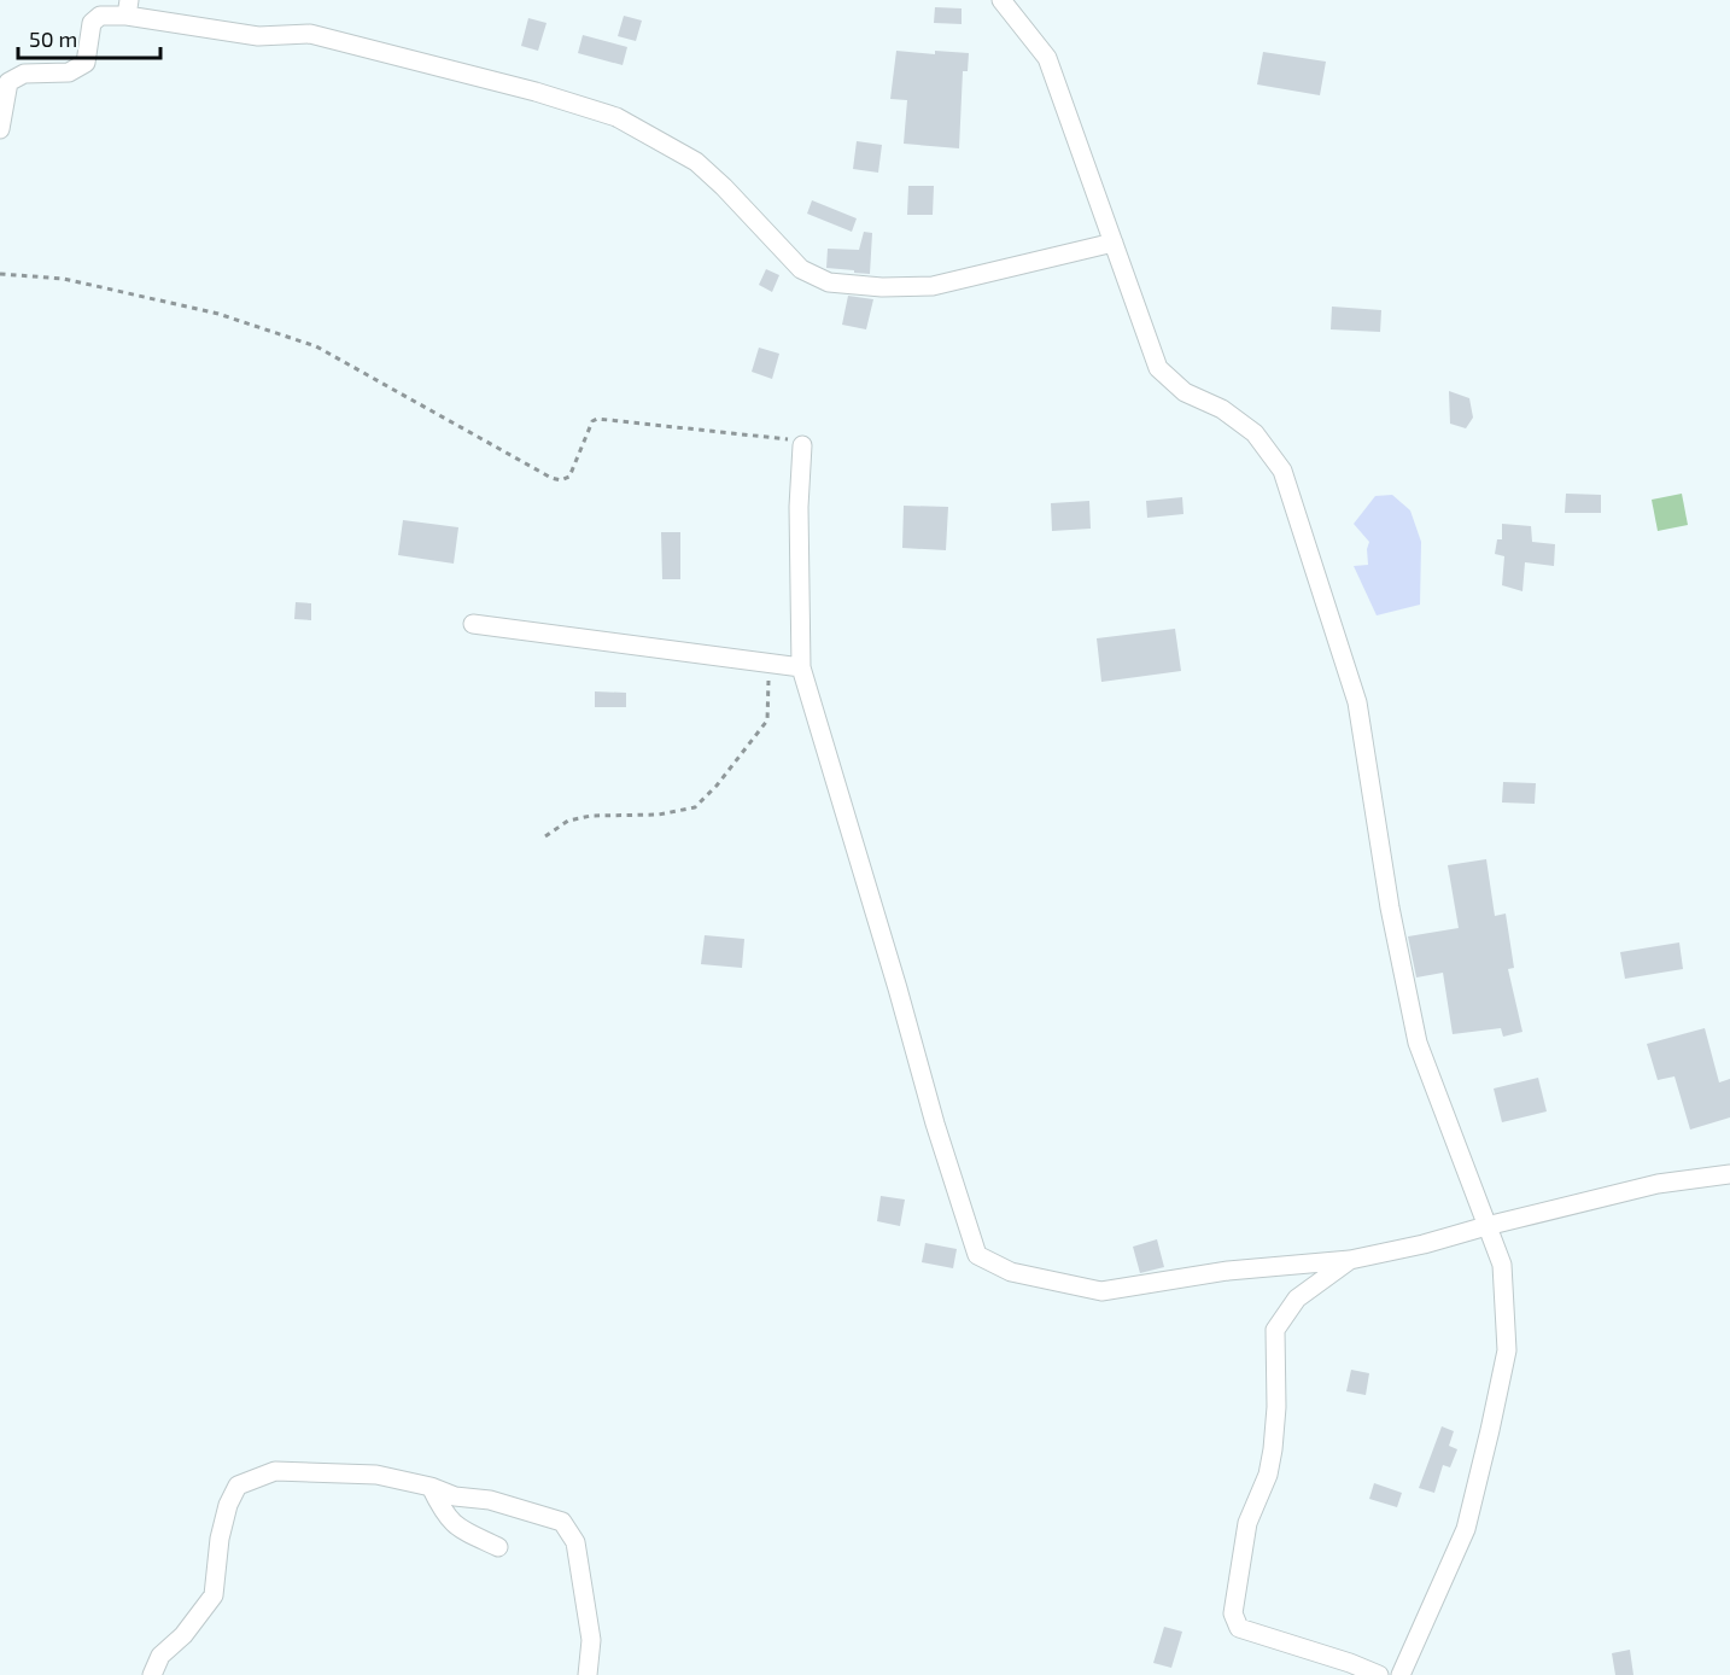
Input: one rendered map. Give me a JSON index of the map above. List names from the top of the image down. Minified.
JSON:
{"scale_bar":"50 m"}
